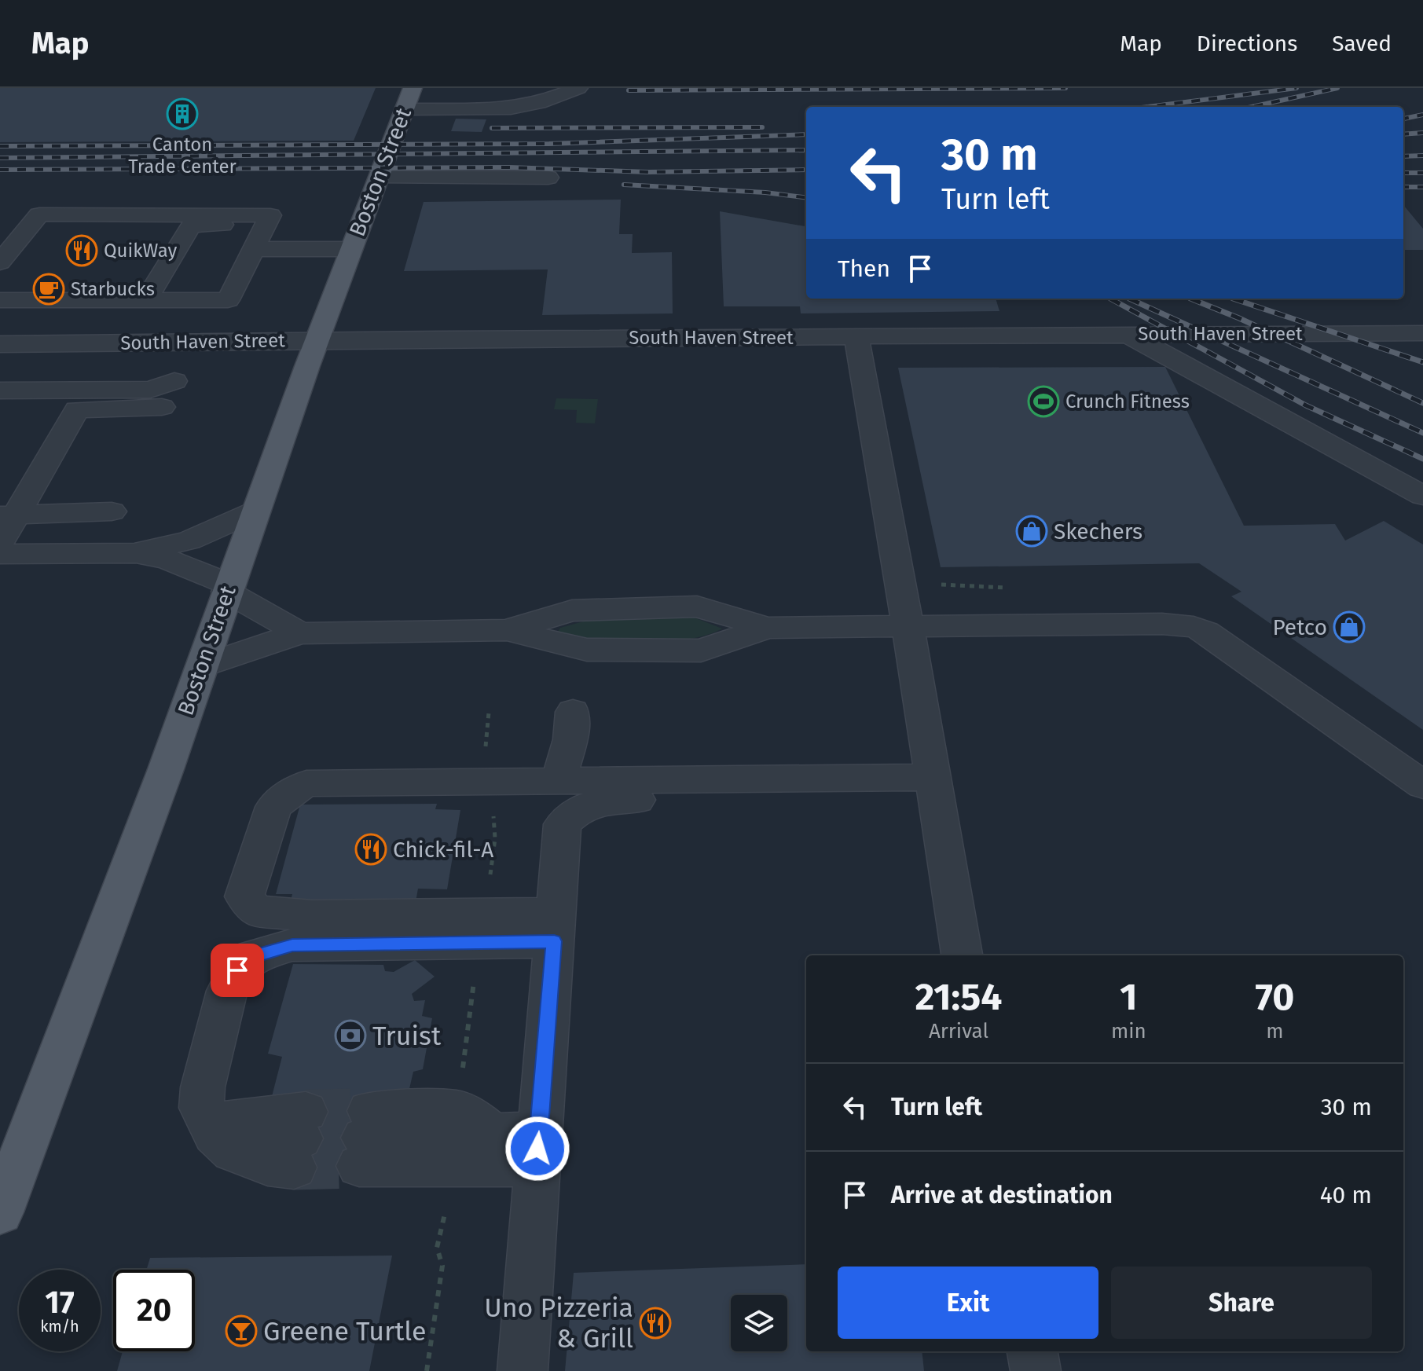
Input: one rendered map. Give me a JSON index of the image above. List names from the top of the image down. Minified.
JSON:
{"streets":{"main road":["Boston Street"],"street":["South Haven Street"]},"crossings":[["Boston Street","South Haven Street"]],"places":{"building":["Canton Trade Center"],"restaurant":["QuikWay","Chick-fil-A","Uno Pizzeria & Grill"],"cafe":["Starbucks"],"sports":["Crunch Fitness"],"shop":["Skechers","Petco"],"bank":["Truist"],"bar":["Greene Turtle"]},"page":{"header":"Map","nav":["Map","Directions","Saved"],"turn":["30 m","Turn left"],"then":"Then","eta":["21:54","Arrival","1","min","70","m"],"list":[{"name":"Turn left","value":"30 m"},{"name":"Arrive at destination","value":"40 m"}],"buttons":["Exit","Share"],"speed":"17 km/h","limit":"20"}}
